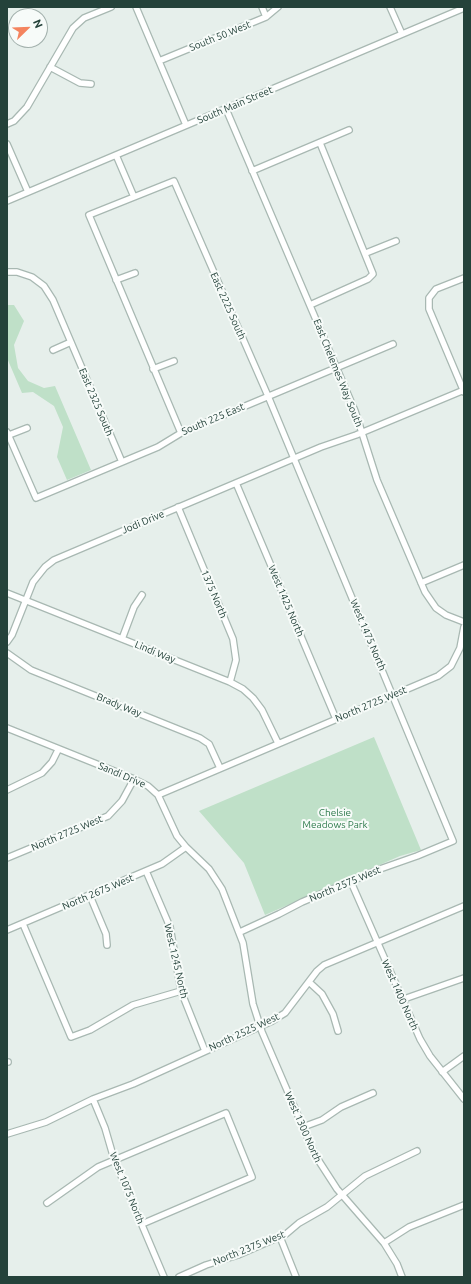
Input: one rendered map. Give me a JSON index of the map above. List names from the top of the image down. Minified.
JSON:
{"streets":{"street":["South 50 West","South Main Street","East 2225 South","East Chelemes Way South","East 2325 South","South 225 East","Jodi Drive","1375 North","West 1425 North","West 1475 North","Lindi Way","North 2725 West","Brady Way","Sandi Drive","North 2575 West","North 2675 West","West 1245 North","West 1400 North","North 2525 West","West 1300 North","West 1075 North","North 2375 West"]},"crossings":[["South Main Street","East Chelemes Way South"],["East 2225 South","South 225 East"],["East 2225 South","West 1475 North"],["East Chelemes Way South","South 225 East"],["East Chelemes Way South","Jodi Drive"],["East 2325 South","South 225 East"],["Jodi Drive","1375 North"],["Jodi Drive","West 1425 North"],["Jodi Drive","West 1475 North"],["Jodi Drive","Lindi Way"],["1375 North","Lindi Way"],["West 1425 North","North 2725 West"],["West 1475 North","North 2725 West"],["West 1475 North","North 2575 West"],["Lindi Way","North 2725 West"],["North 2725 West","Sandi Drive"],["Sandi Drive","West 1300 North"],["North 2575 West","West 1400 North"],["North 2575 West","West 1300 North"],["North 2675 West","West 1245 North"],["North 2675 West","West 1300 North"],["West 1245 North","North 2525 West"],["West 1400 North","North 2525 West"],["North 2525 West","West 1300 North"],["North 2525 West","West 1075 North"],["West 1300 North","North 2375 West"]],"parks":["Chelsie Meadows Park"],"north":"top right"}
